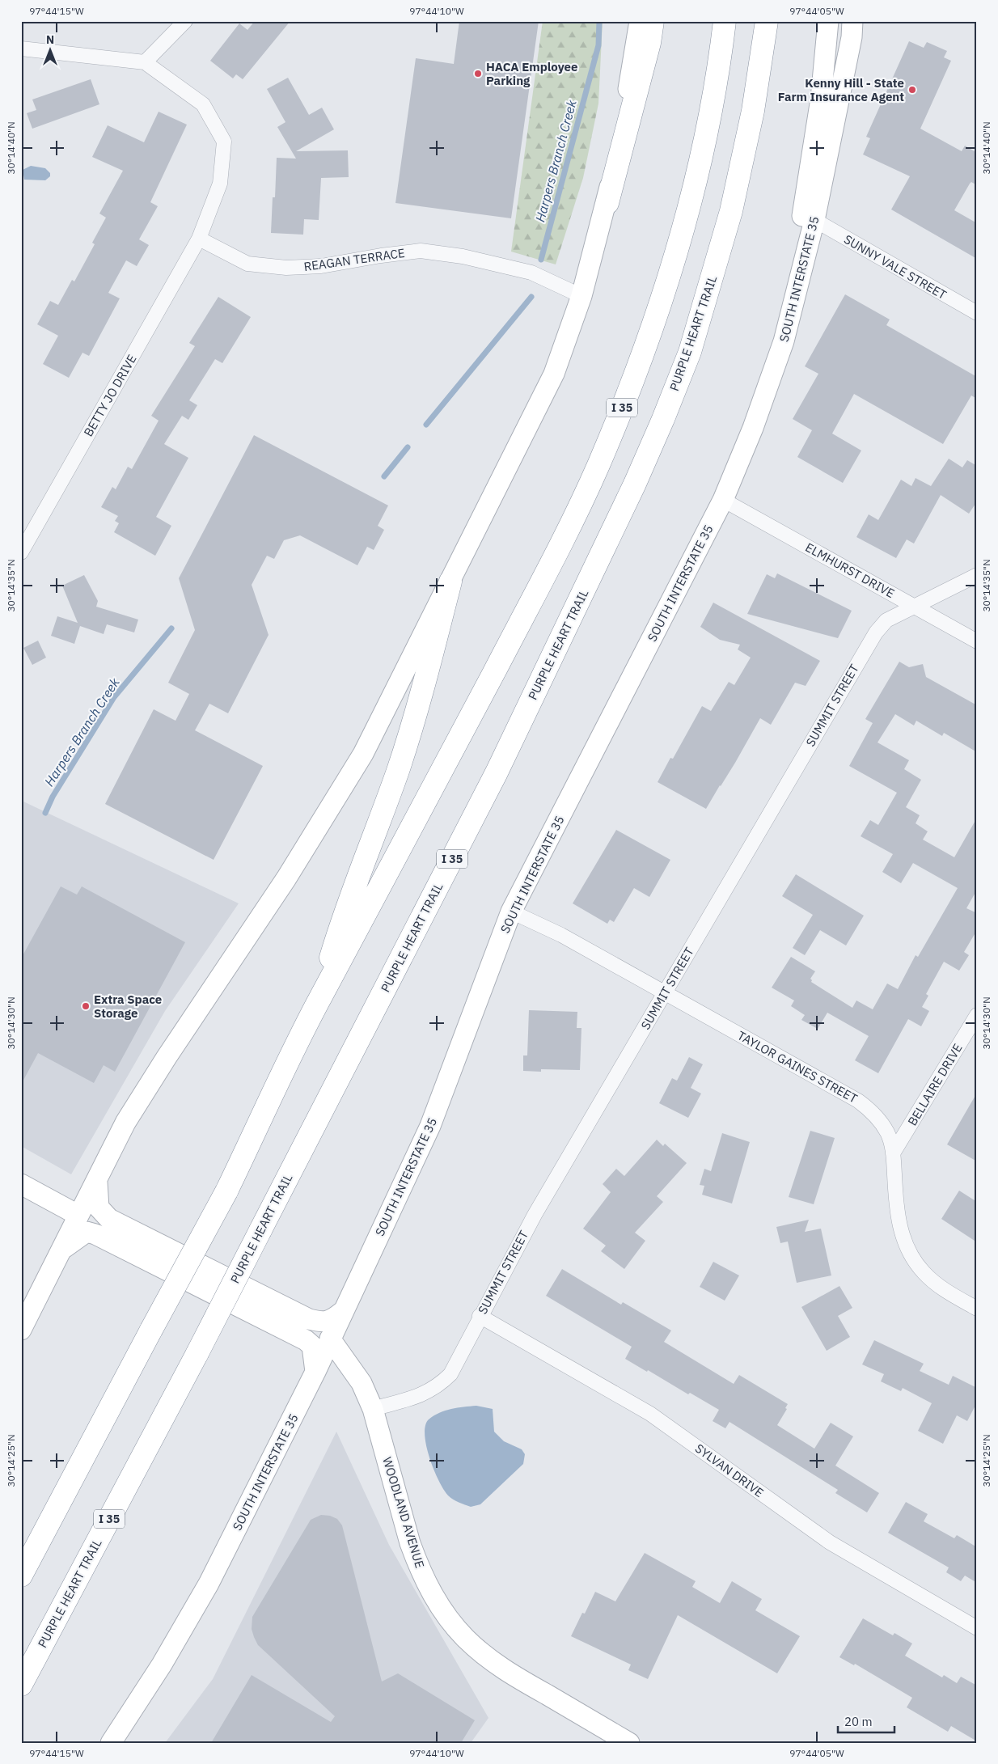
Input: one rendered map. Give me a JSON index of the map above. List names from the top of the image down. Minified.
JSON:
{"streets":{"highway":["PURPLE HEART TRAIL","I 35"],"main road":["SOUTH INTERSTATE 35","WOODLAND AVENUE"],"street":["REAGAN TERRACE","SUNNY VALE STREET","BETTY JO DRIVE","ELMHURST DRIVE","SUMMIT STREET","TAYLOR GAINES STREET","BELLAIRE DRIVE","SYLVAN DRIVE"]},"crossings":[["REAGAN TERRACE","BETTY JO DRIVE"],["SUNNY VALE STREET","SOUTH INTERSTATE 35"],["SOUTH INTERSTATE 35","ELMHURST DRIVE"],["SOUTH INTERSTATE 35","TAYLOR GAINES STREET"],["SOUTH INTERSTATE 35","WOODLAND AVENUE"],["ELMHURST DRIVE","SUMMIT STREET"],["SUMMIT STREET","TAYLOR GAINES STREET"],["SUMMIT STREET","SYLVAN DRIVE"],["SUMMIT STREET","WOODLAND AVENUE"],["TAYLOR GAINES STREET","BELLAIRE DRIVE"]],"water":["Harpers Branch Creek"],"places":["HACA Employee Parking","Kenny Hill - State Farm Insurance Agent","Extra Space Storage"],"scale_bar":"20 m","north":"top","coordinates":["97°44'15\"W","97°44'10\"W","97°44'05\"W","30°14'40\"N","30°14'35\"N","30°14'30\"N","30°14'25\"N"]}
